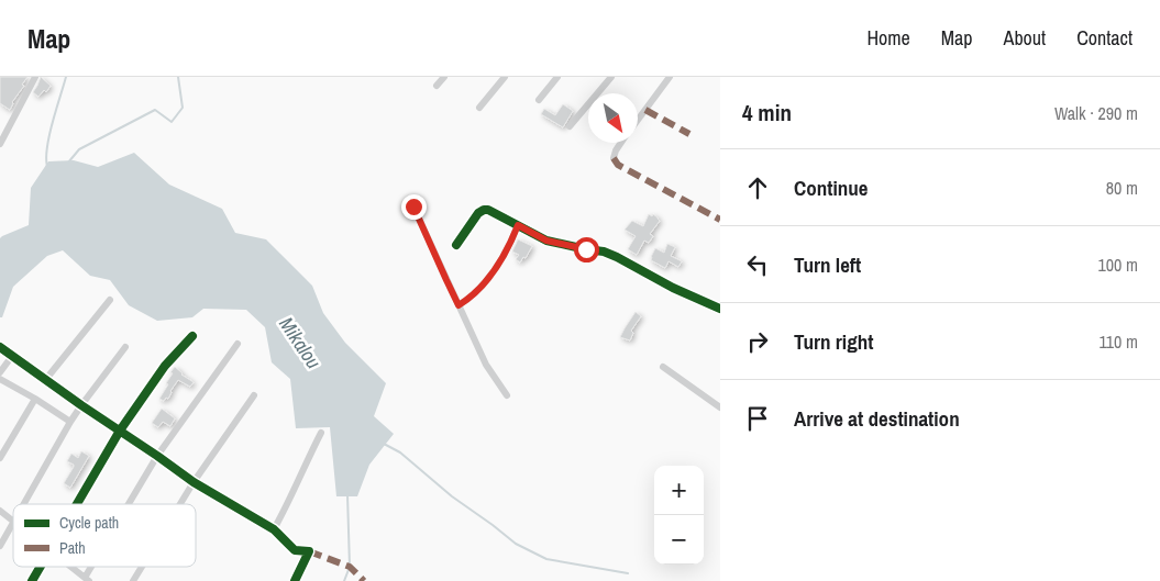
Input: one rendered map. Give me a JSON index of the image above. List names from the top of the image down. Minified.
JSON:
{"water":["Mikalou"],"legend":["Cycle path","Path"],"north":"bottom right","page":{"header":"Map","nav":["Home","Map","About","Contact"],"heading":["4 min","Walk · 290 m"],"list":[["Continue","80 m"],["Turn left","100 m"],["Turn right","110 m"],"Arrive at destination"],"map_buttons":["+","−"]}}
